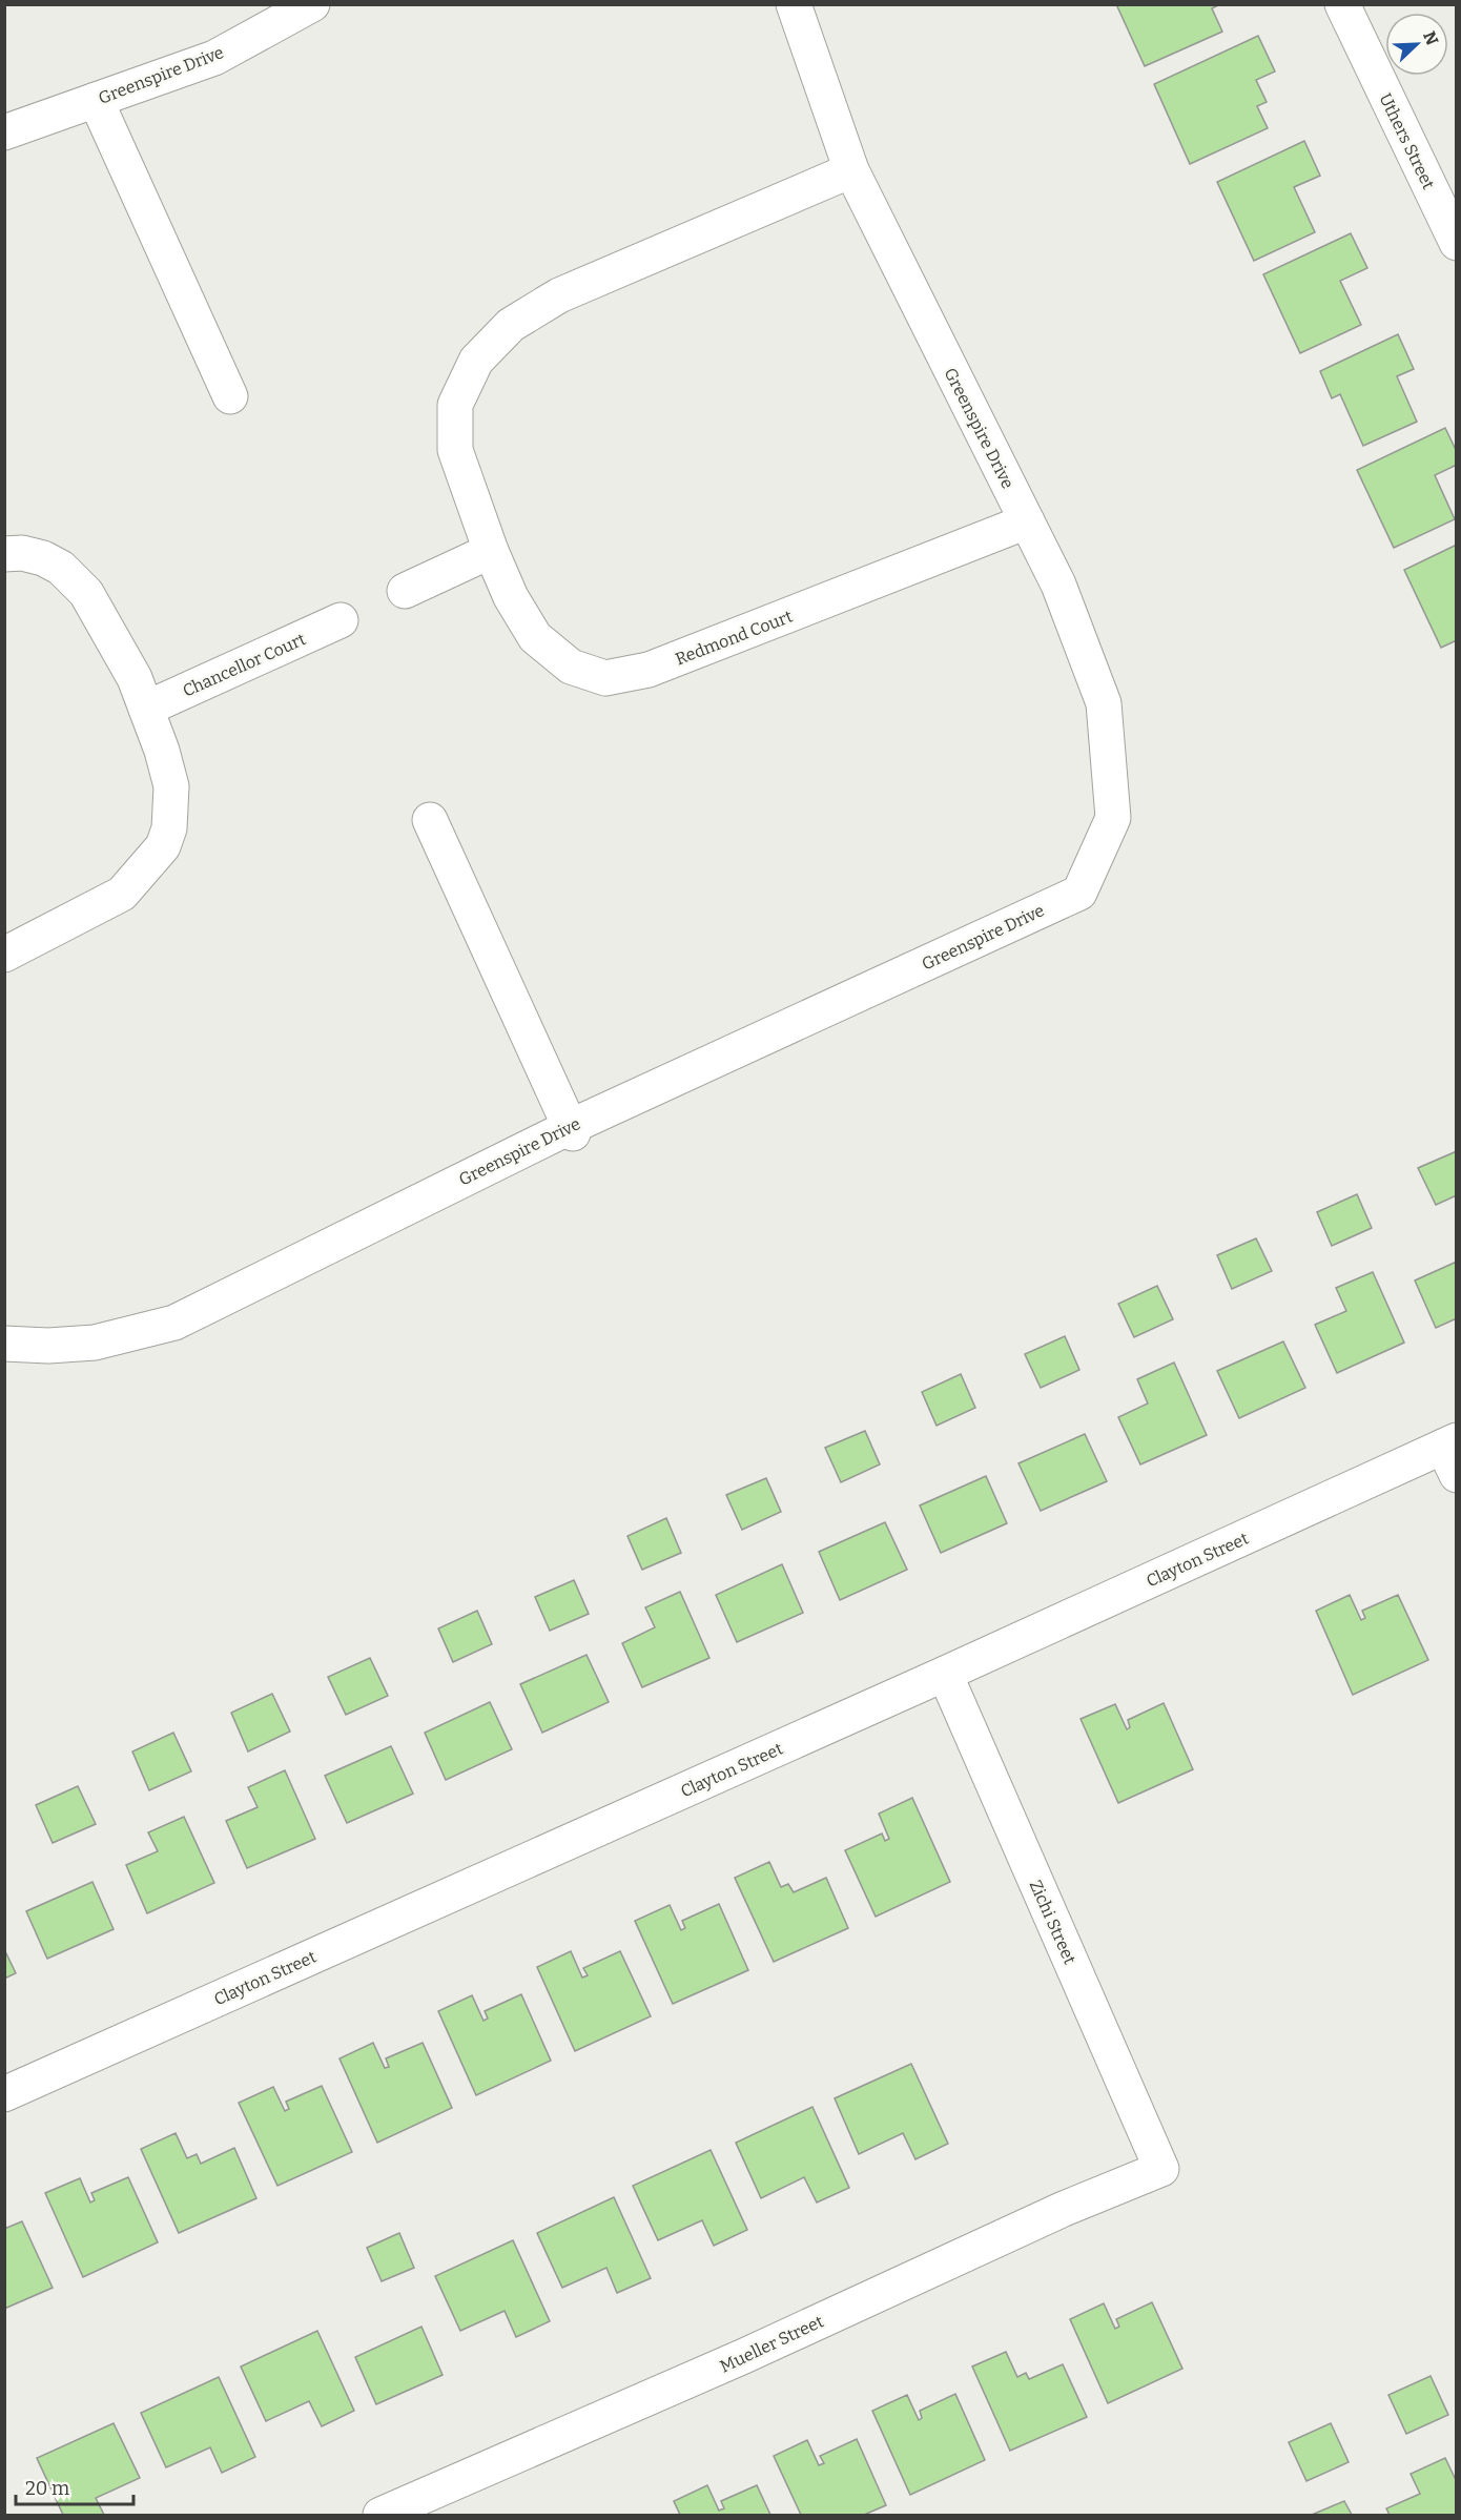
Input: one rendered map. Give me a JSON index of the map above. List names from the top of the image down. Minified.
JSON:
{"streets":{"street":["Greenspire Drive","Uthers Street","Redmond Court","Chancellor Court","Clayton Street","Zichi Street","Mueller Street"]},"crossings":[["Greenspire Drive","Redmond Court"],["Clayton Street","Zichi Street"],["Zichi Street","Mueller Street"]],"scale_bar":"20 m","north":"top right"}
